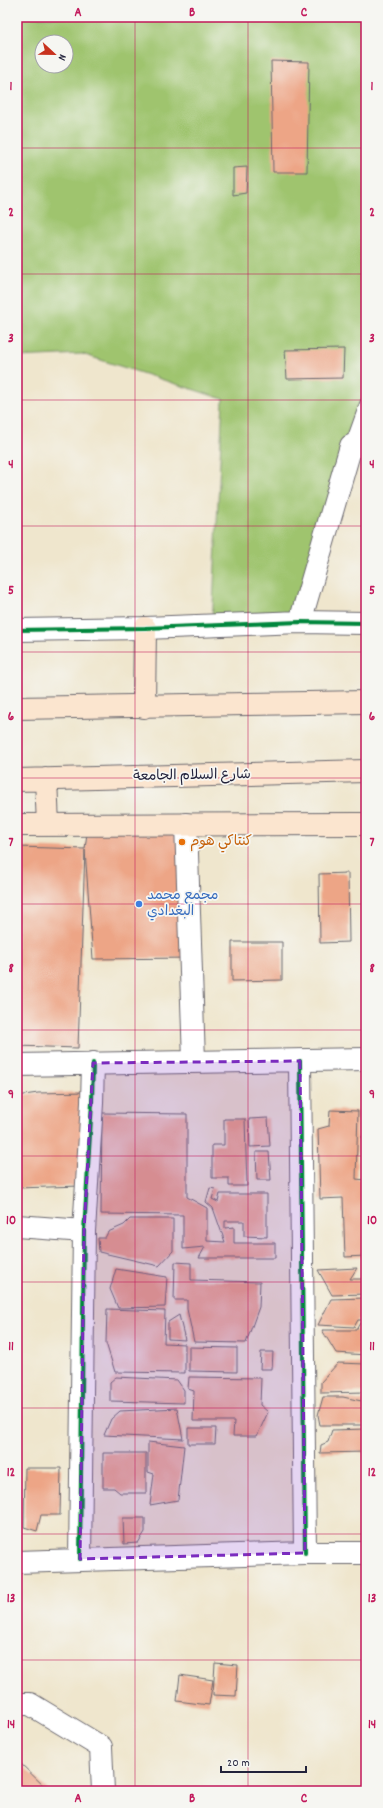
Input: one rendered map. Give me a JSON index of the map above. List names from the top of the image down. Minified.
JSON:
{"streets":{"main road":["شارع السلام الجامعة"]},"places":["كنتاكي هوم","مجمع محمد البغدادي"],"scale_bar":"20 m","north":"right","grid":{"columns":["A","B","C"],"rows":["1","2","3","4","5","6","7","8","9","10","11","12","13","14"]}}
